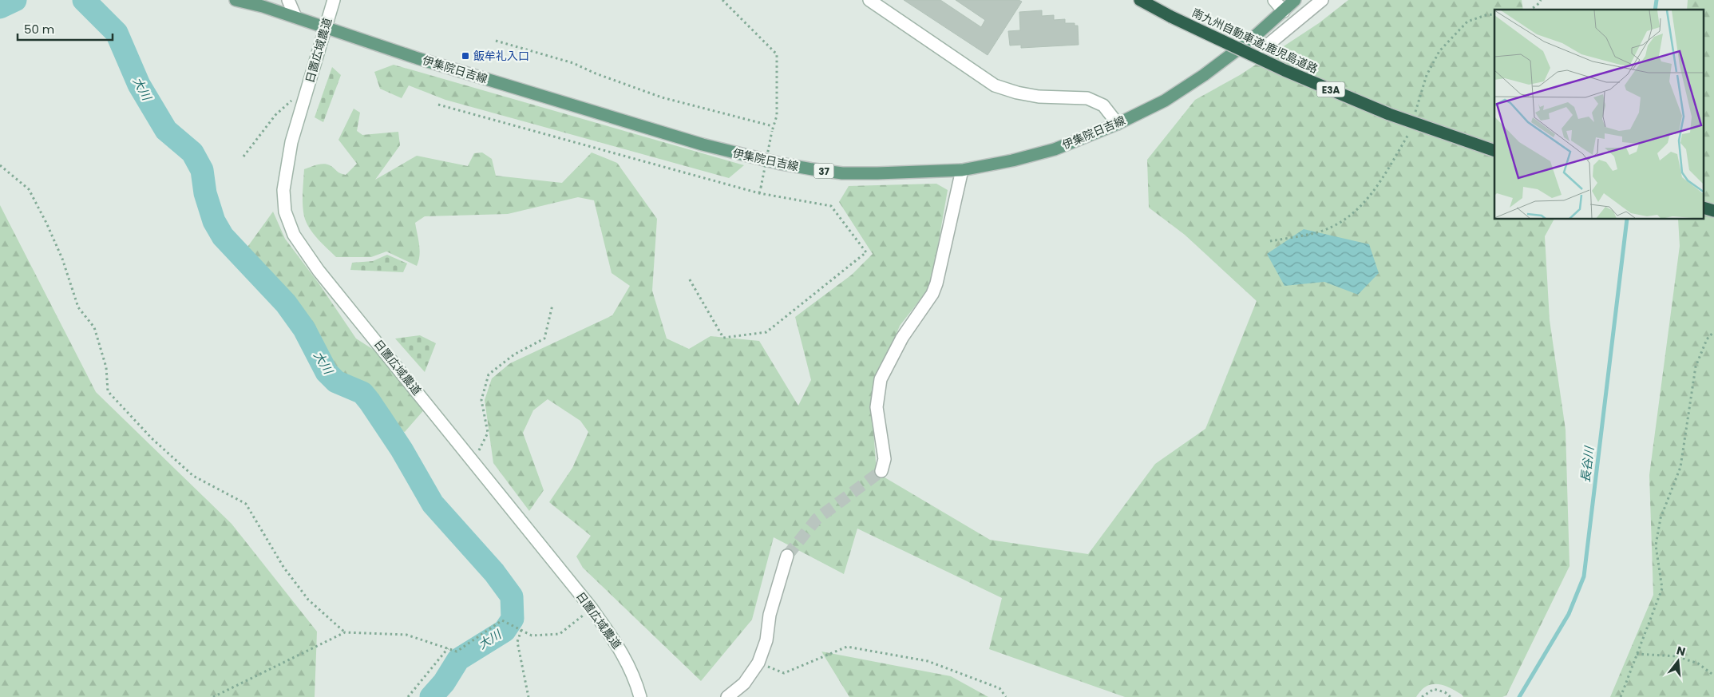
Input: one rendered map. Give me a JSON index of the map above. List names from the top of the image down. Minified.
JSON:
{"streets":{"highway":["南九州自動車道;鹿児島道路","E3A"],"main road":["伊集院日吉線","37"],"street":["日置広域農道"]},"crossings":[["日置広域農道","伊集院日吉線"]],"water":["大川","長谷川"],"places":{"transit":["飯牟礼入口"]},"scale_bar":"50 m","north":"top"}
